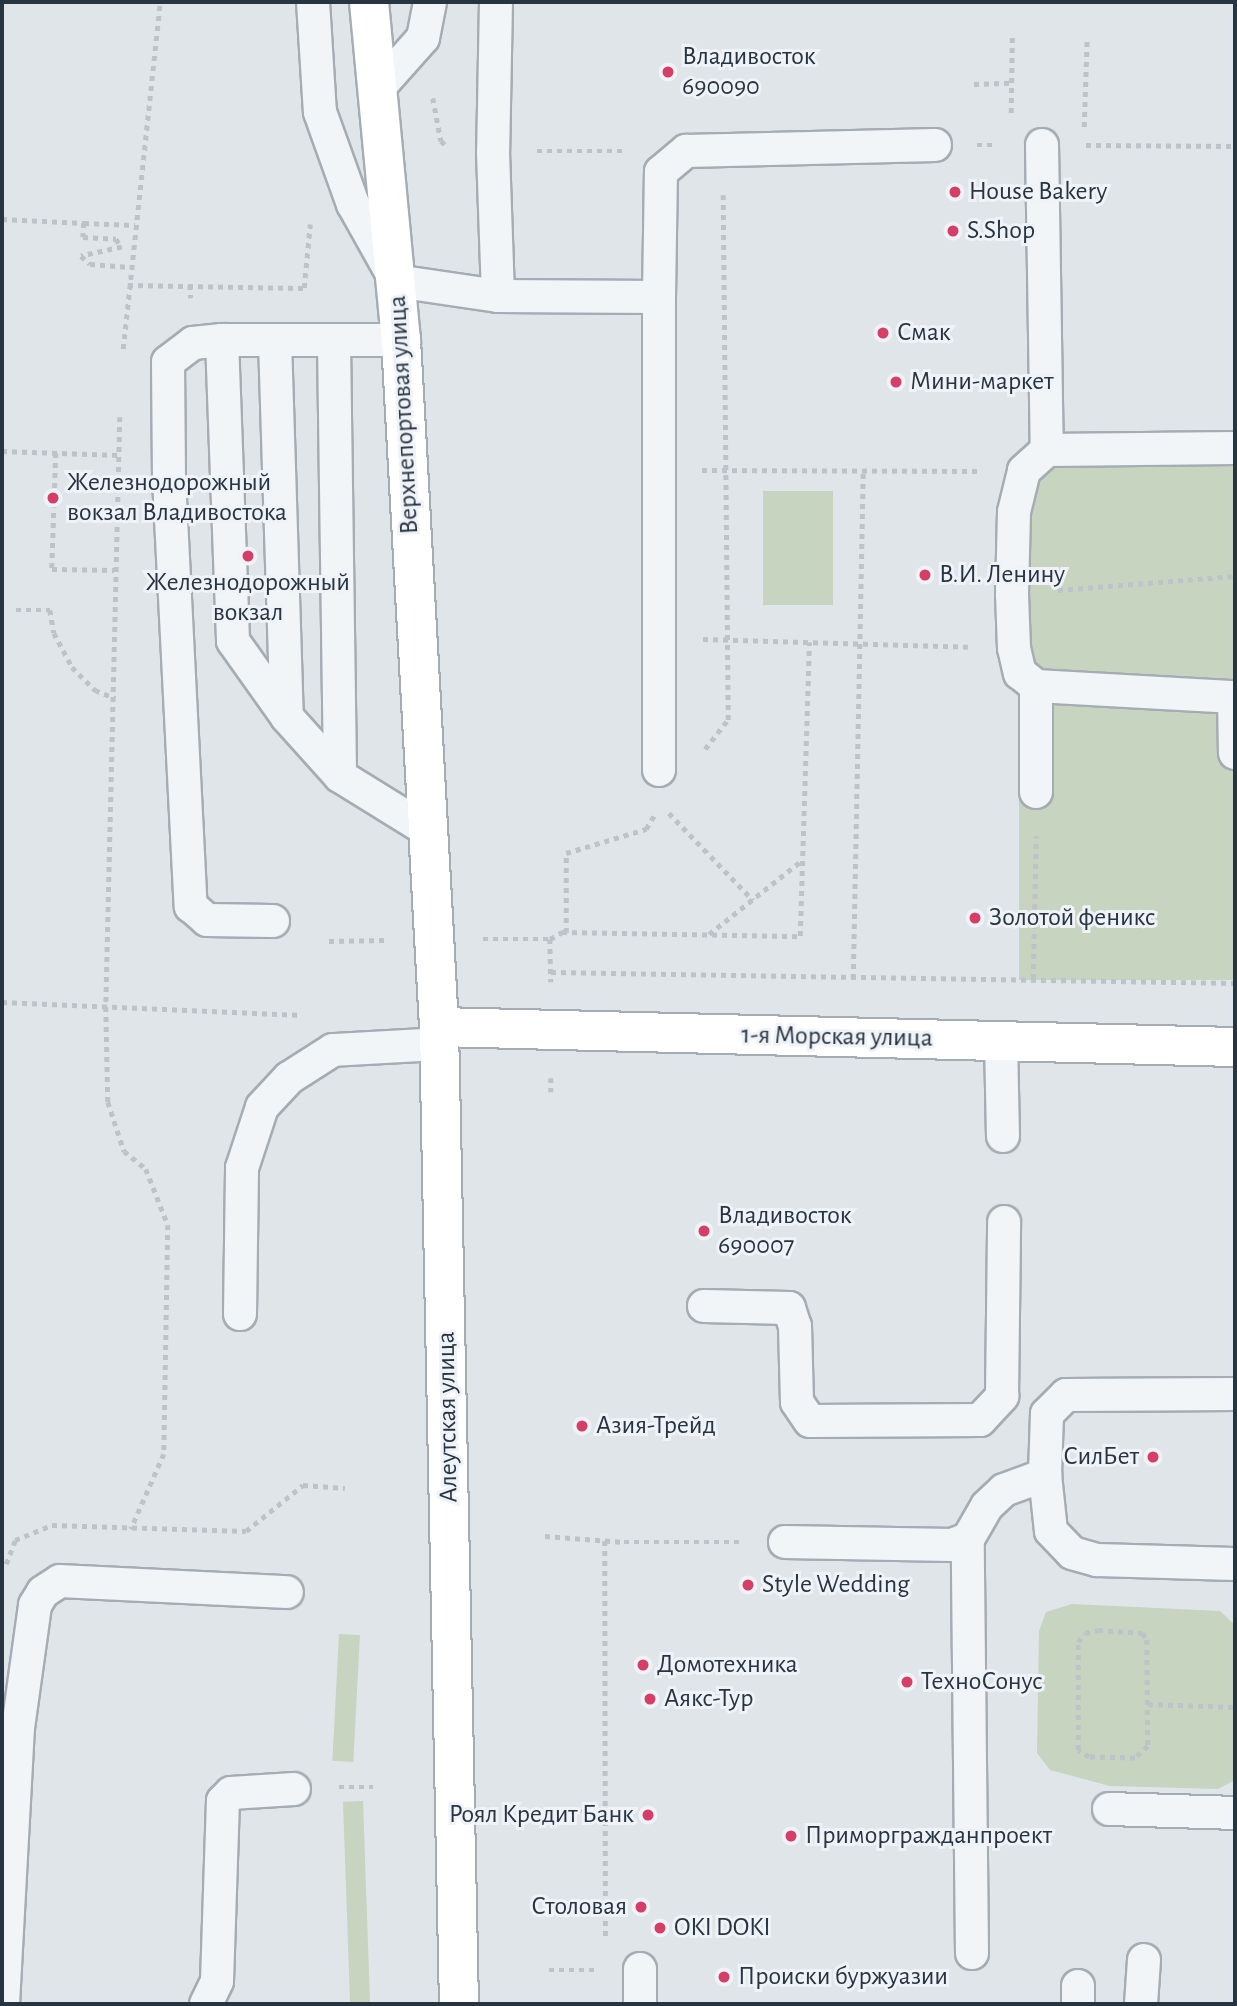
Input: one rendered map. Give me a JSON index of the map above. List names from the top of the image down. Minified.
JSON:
{"streets":{"main road":["Верхнепортовая улица","1-я Морская улица","Алеутская улица"]},"crossings":[["Верхнепортовая улица","Алеутская улица"],["1-я Морская улица","Алеутская улица"]],"places":["Владивосток 690090","House Bakery","S.Shop","Смак","Мини-маркет","Железнодорожный вокзал Владивостока","Железнодорожный вокзал","В.И. Ленину","Золотой феникс","Владивосток 690007","Азия-Трейд","СилБет","Style Wedding","Домотехника","ТехноСонус","Аякс-Тур","Роял Кредит Банк","Приморгражданпроект","Столовая","OKI DOKI","Происки буржуазии"]}
